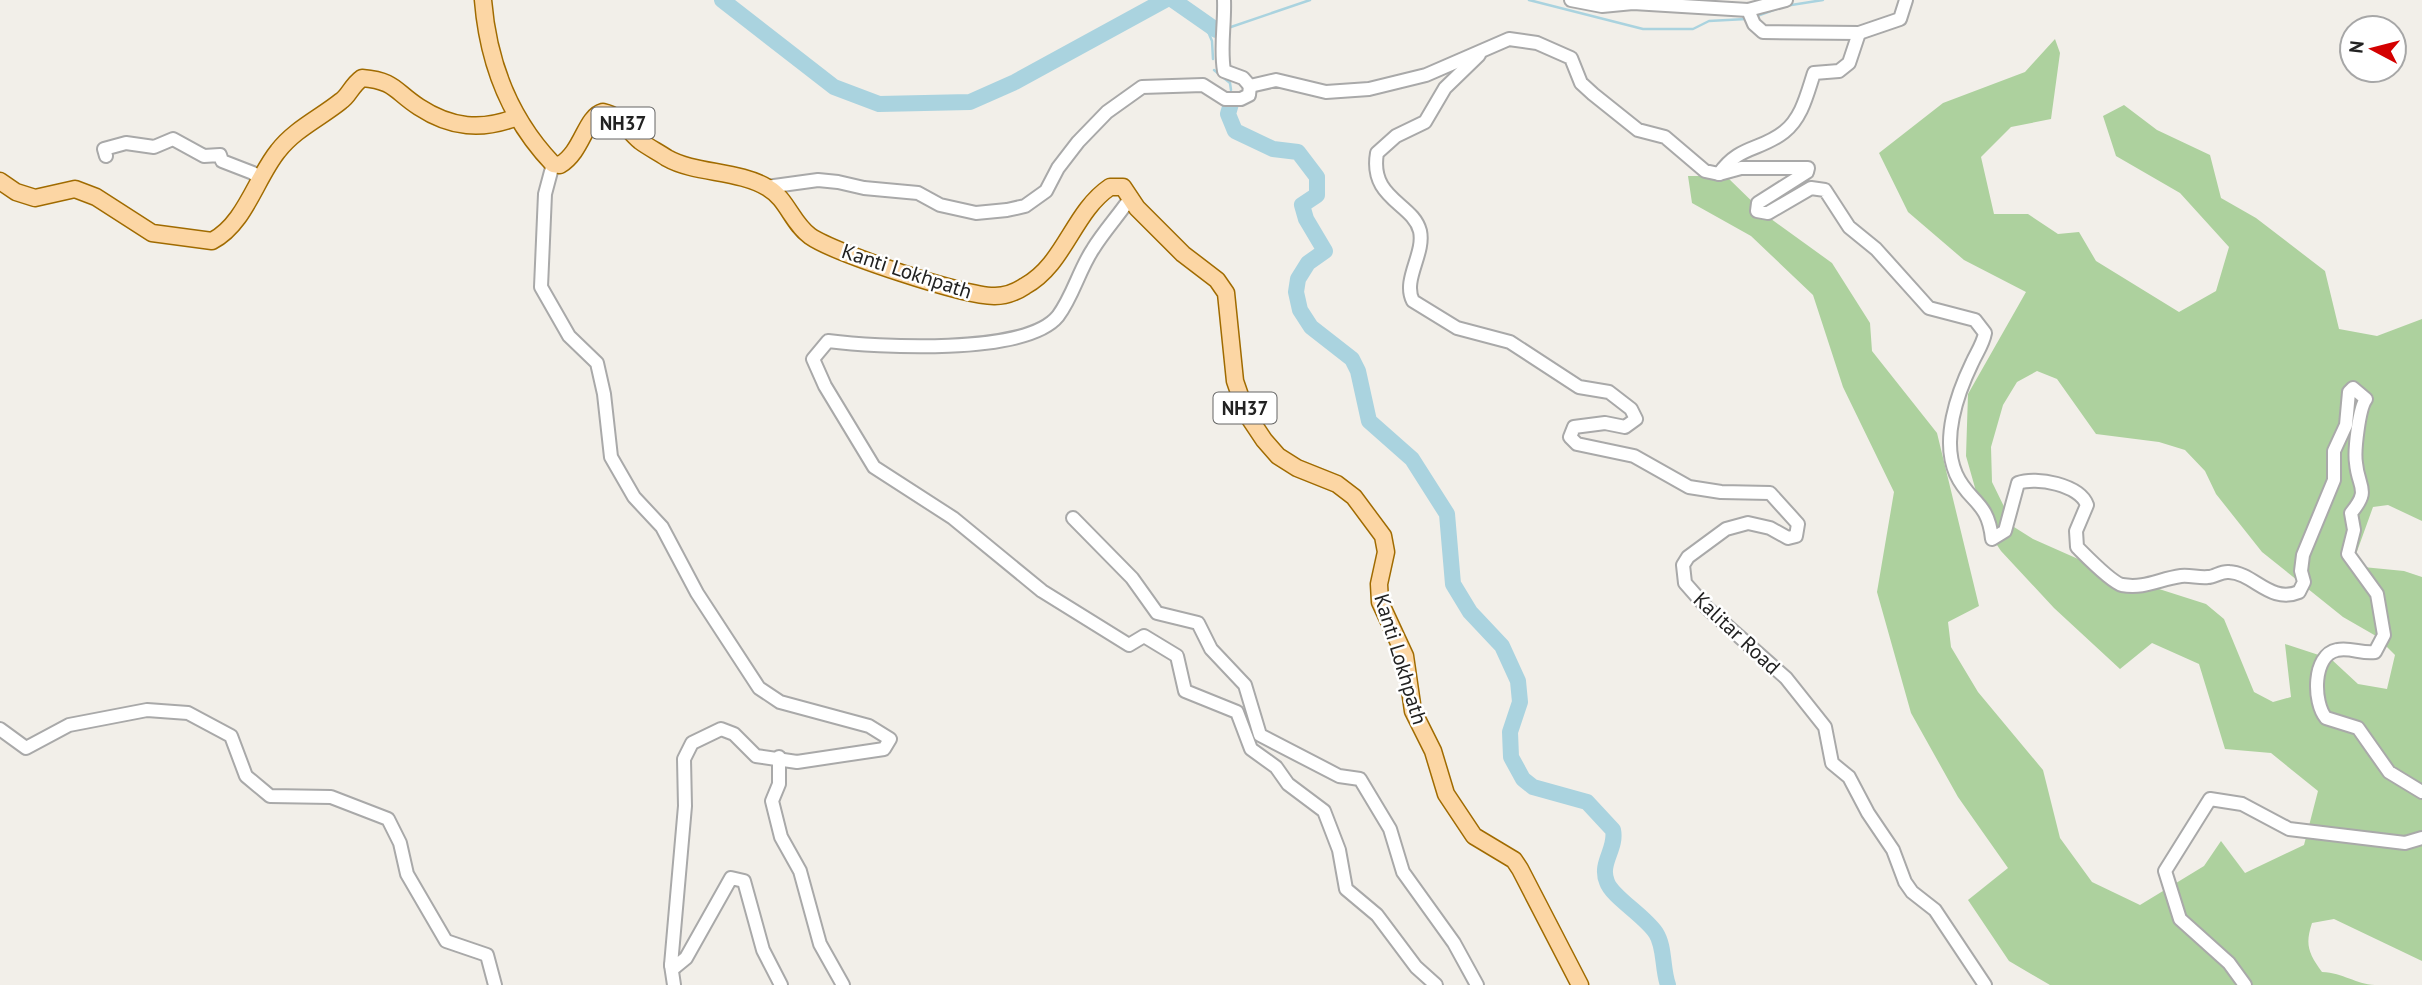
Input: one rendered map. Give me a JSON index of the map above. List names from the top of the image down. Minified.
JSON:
{"streets":{"main road":["NH37","Kanti Lokhpath"],"street":["Kalitar Road"]},"crossings":[["NH37","Kanti Lokhpath"]],"north":"left"}
